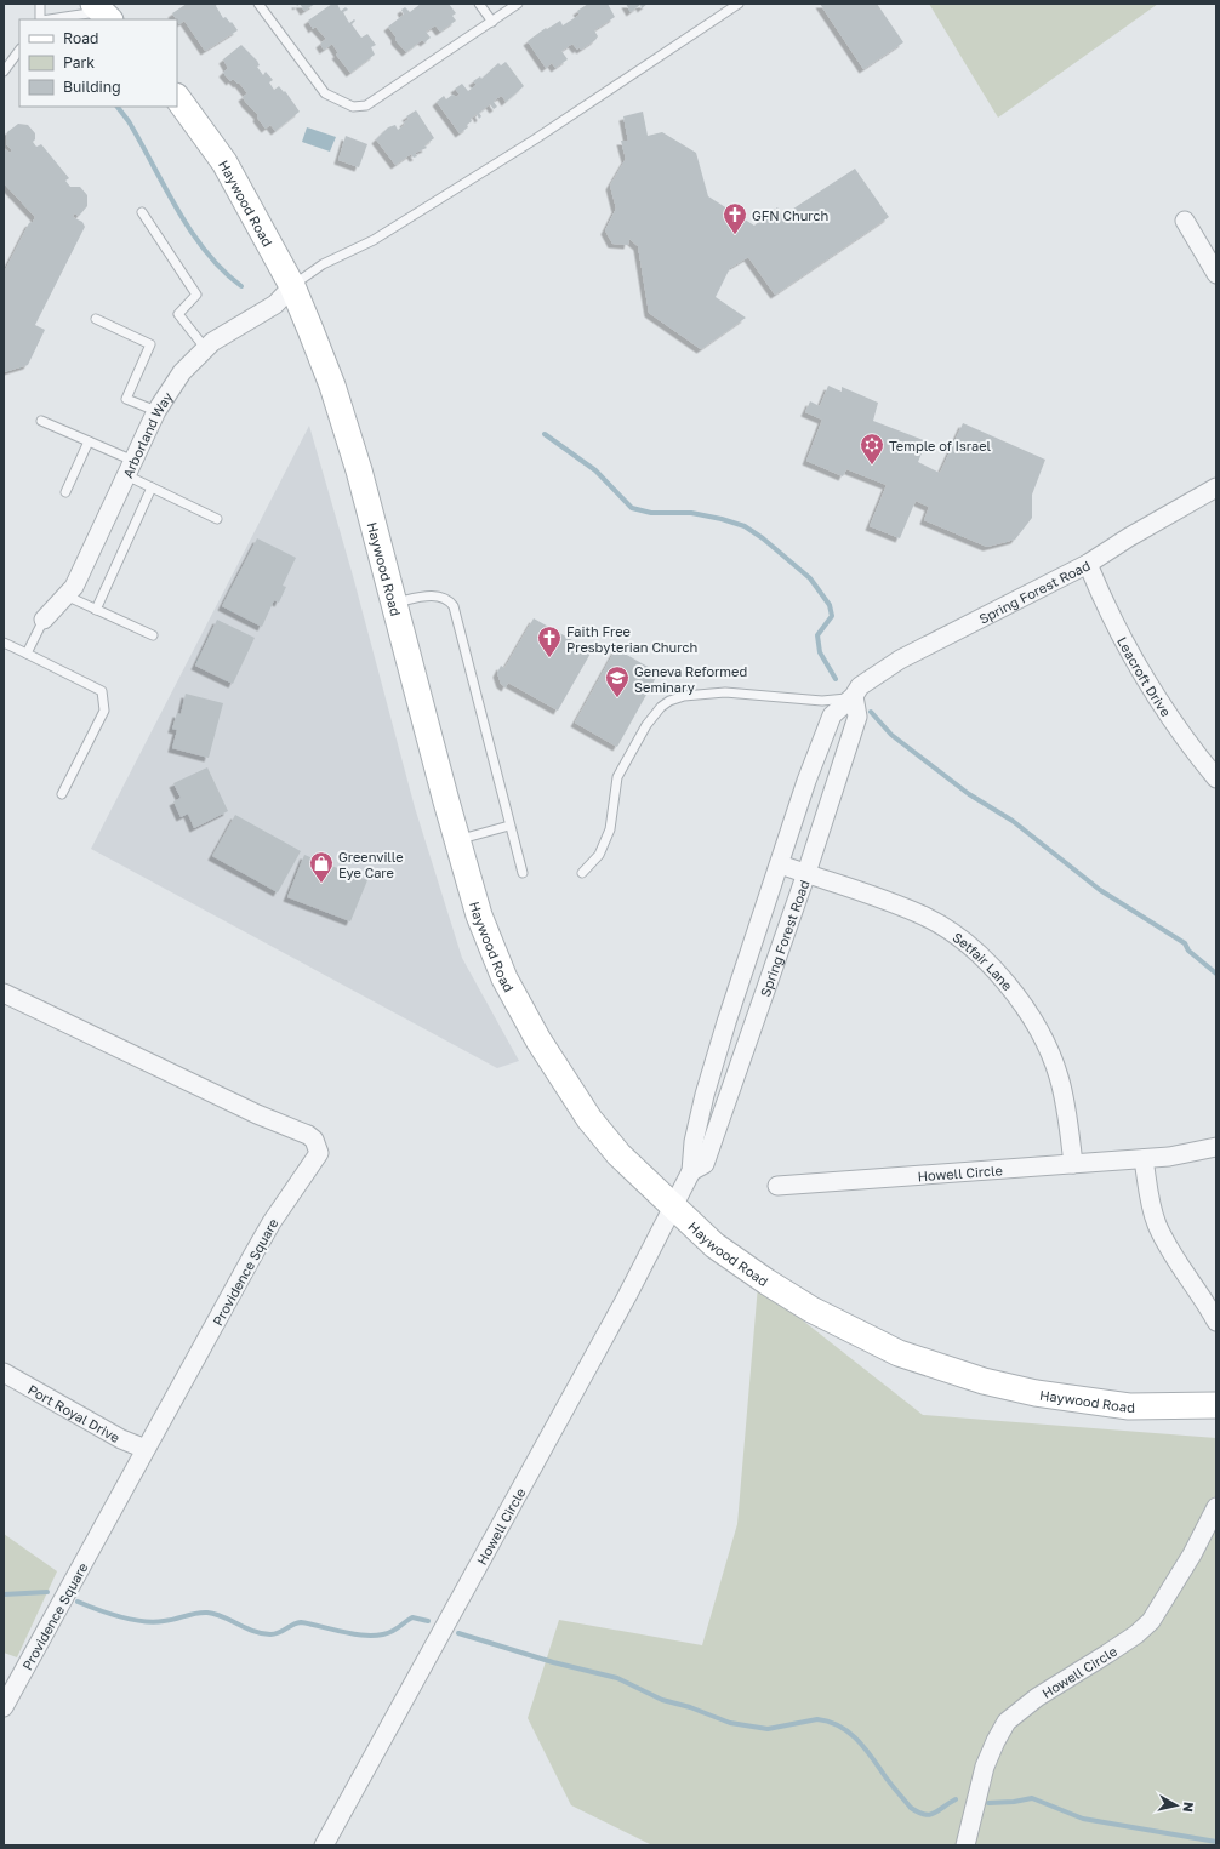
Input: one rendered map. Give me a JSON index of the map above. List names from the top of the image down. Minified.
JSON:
{"streets":{"main road":["Haywood Road"],"street":["Arborland Way","Spring Forest Road","Leacroft Drive","Setfair Lane","Howell Circle","Providence Square","Port Royal Drive"]},"crossings":[["Haywood Road","Arborland Way"],["Haywood Road","Spring Forest Road"],["Haywood Road","Howell Circle"],["Spring Forest Road","Leacroft Drive"],["Spring Forest Road","Setfair Lane"],["Spring Forest Road","Howell Circle"],["Setfair Lane","Howell Circle"],["Providence Square","Port Royal Drive"]],"places":{"church":["GFN Church","Faith Free Presbyterian Church"],"synagogue":["Temple of Israel"],"school or university":["Geneva Reformed Seminary"],"shop":["Greenville Eye Care"]},"legend":["Road","Park","Building"],"north":"right"}
